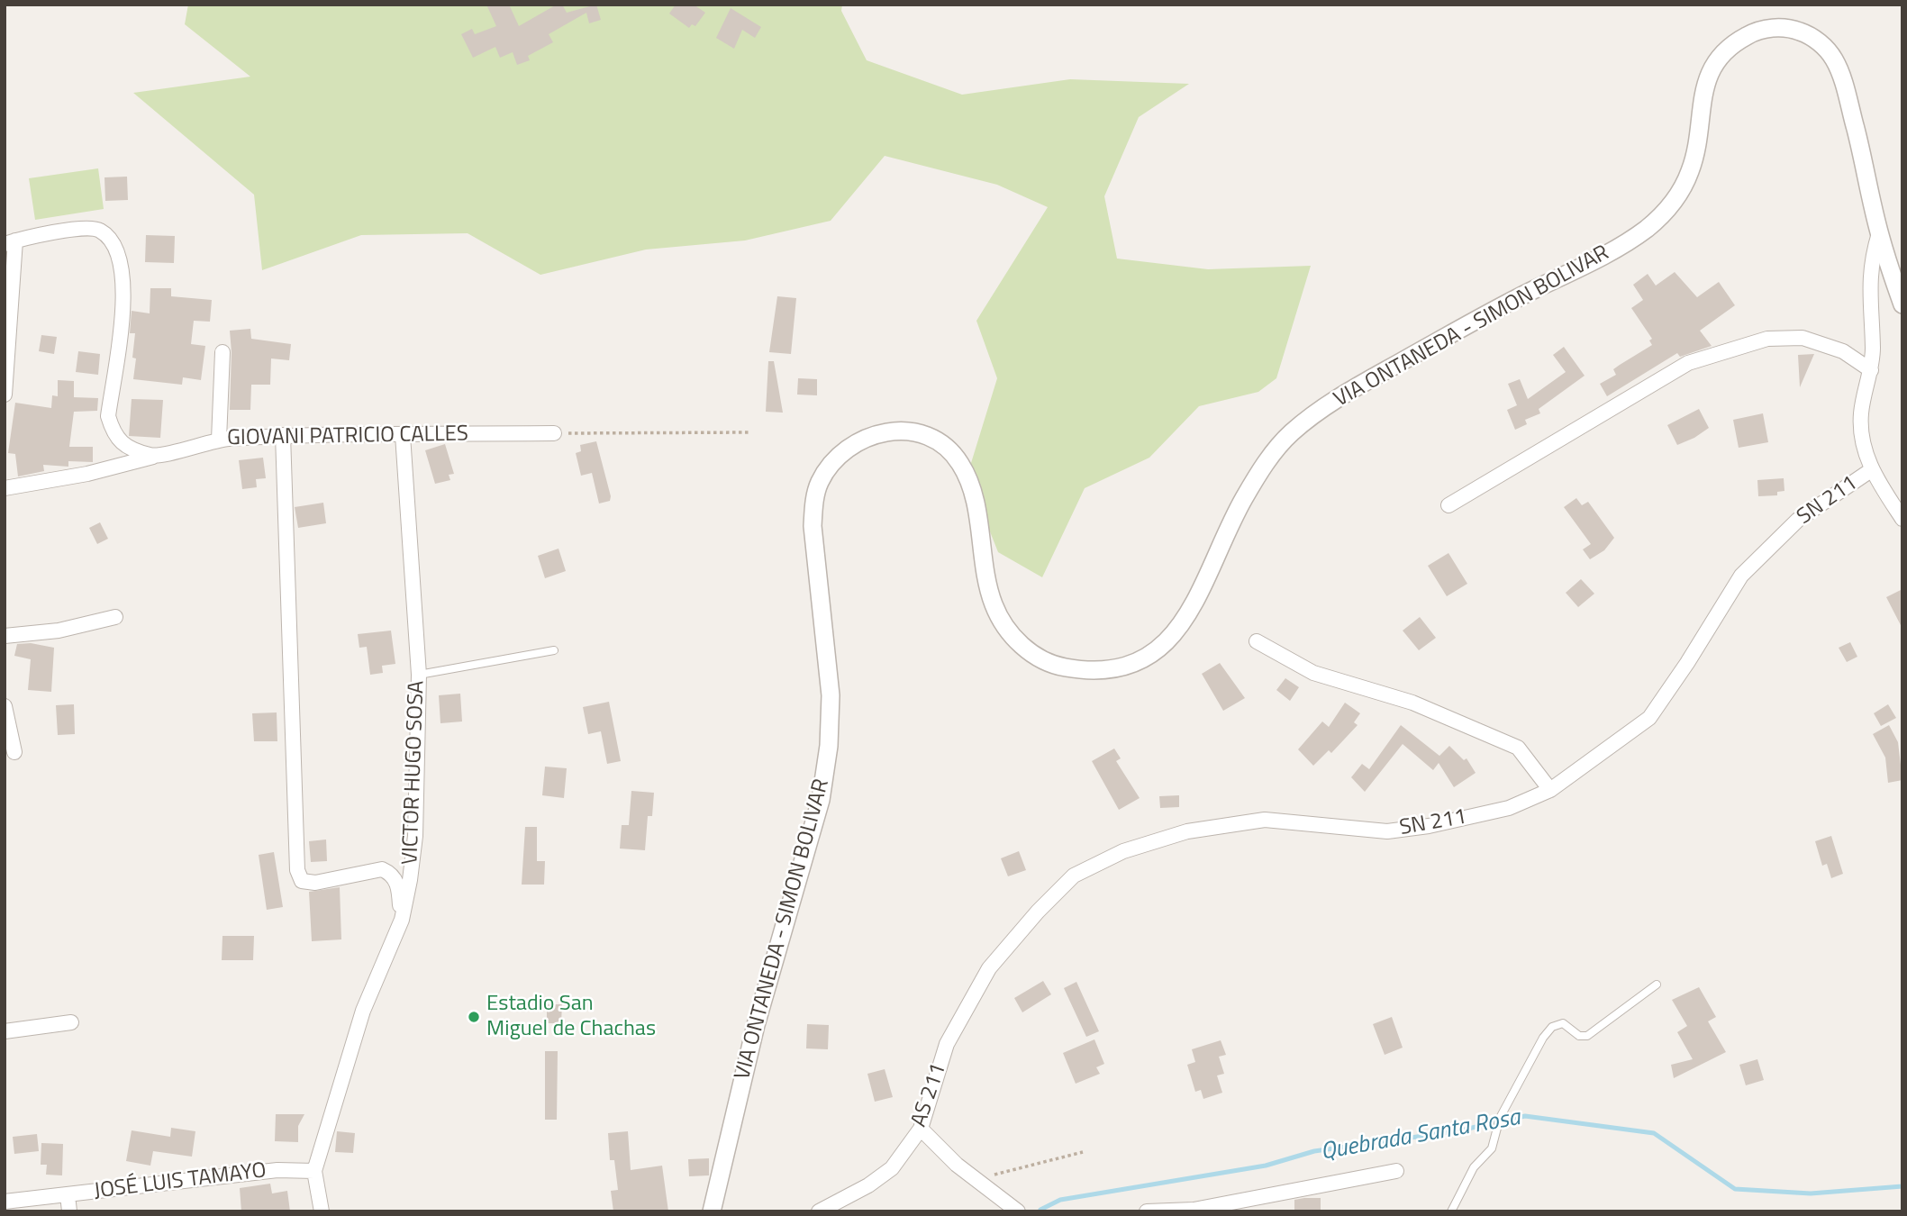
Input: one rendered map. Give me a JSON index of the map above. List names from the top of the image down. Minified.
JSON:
{"streets":{"street":["VIA ONTANEDA - SIMON BOLIVAR","GIOVANI PATRICIO CALLES","SN 211","VICTOR HUGO SOSA","AS 211","JOSÉ LUIS TAMAYO"]},"crossings":[["GIOVANI PATRICIO CALLES","VICTOR HUGO SOSA"],["SN 211","AS 211"],["VICTOR HUGO SOSA","JOSÉ LUIS TAMAYO"]],"water":["Quebrada Santa Rosa"],"places":["Estadio San Miguel de Chachas"]}
